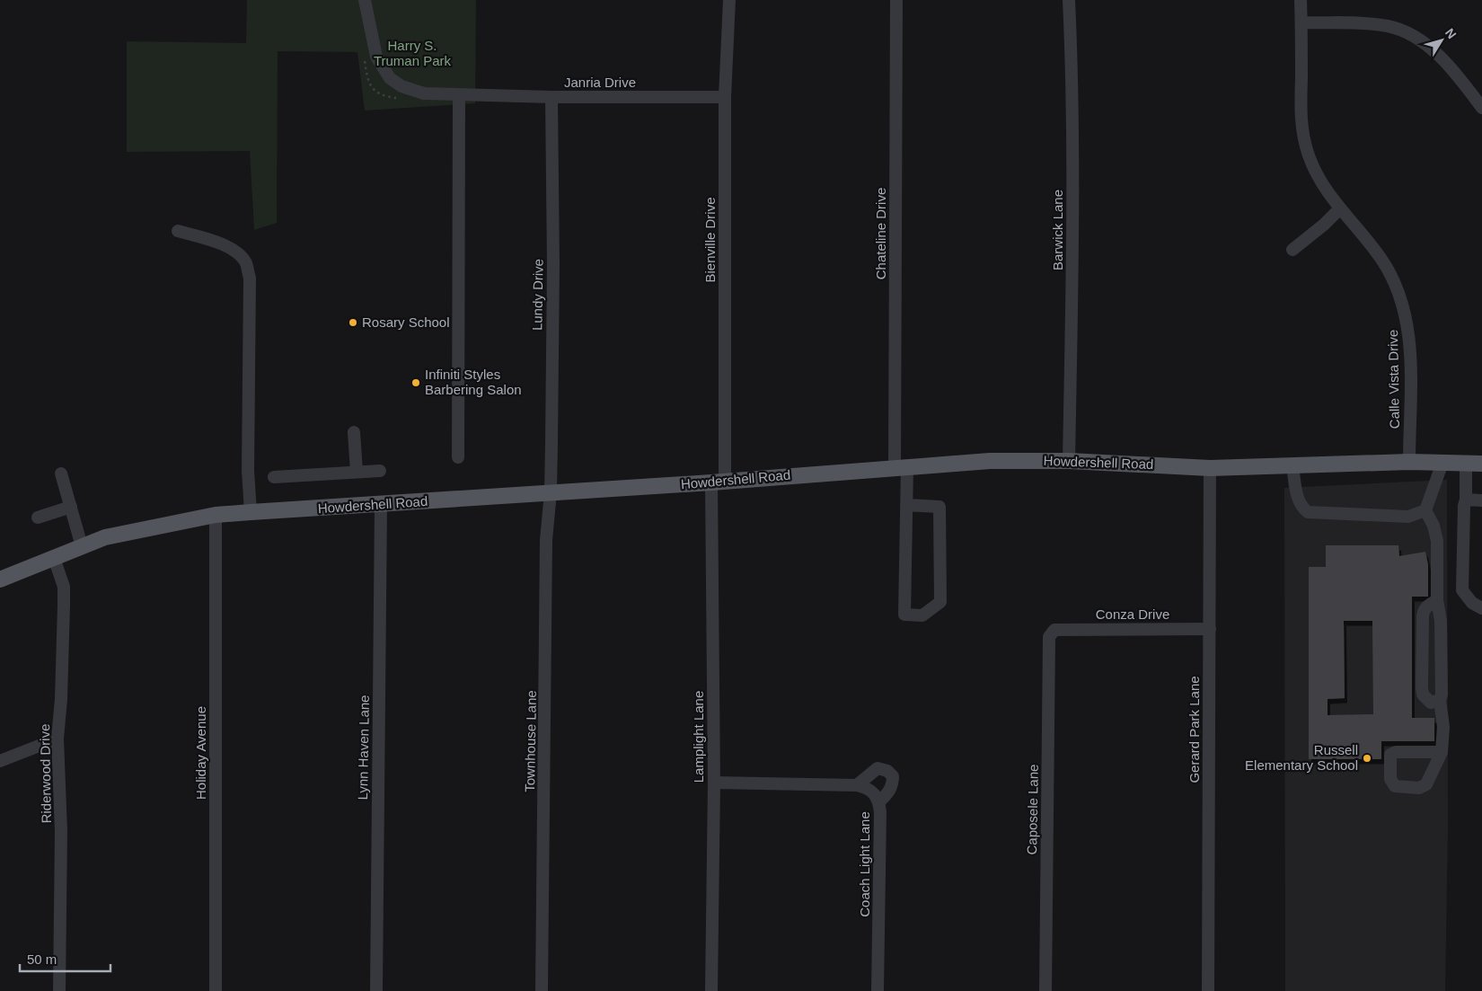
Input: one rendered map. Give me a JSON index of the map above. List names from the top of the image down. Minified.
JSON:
{"streets":{"main road":["Howdershell Road"],"street":["Janria Drive","Barwick Lane","Chateline Drive","Bienville Drive","Lundy Drive","Calle Vista Drive","Conza Drive","Gerard Park Lane","Lamplight Lane","Townhouse Lane","Lynn Haven Lane","Holiday Avenue","Riderwood Drive","Caposele Lane","Coach Light Lane"]},"crossings":[["Janria Drive","Bienville Drive"],["Janria Drive","Lundy Drive"],["Barwick Lane","Howdershell Road"],["Chateline Drive","Howdershell Road"],["Bienville Drive","Howdershell Road"],["Bienville Drive","Lamplight Lane"],["Lundy Drive","Howdershell Road"],["Lundy Drive","Townhouse Lane"],["Calle Vista Drive","Howdershell Road"],["Howdershell Road","Gerard Park Lane"],["Howdershell Road","Lamplight Lane"],["Howdershell Road","Townhouse Lane"],["Howdershell Road","Lynn Haven Lane"],["Howdershell Road","Holiday Avenue"],["Howdershell Road","Riderwood Drive"],["Conza Drive","Gerard Park Lane"],["Conza Drive","Caposele Lane"],["Lamplight Lane","Coach Light Lane"]],"parks":["Harry S. Truman Park"],"places":["Rosary School","Infiniti Styles Barbering Salon","Russell Elementary School"],"scale_bar":"50 m","north":"top right"}
